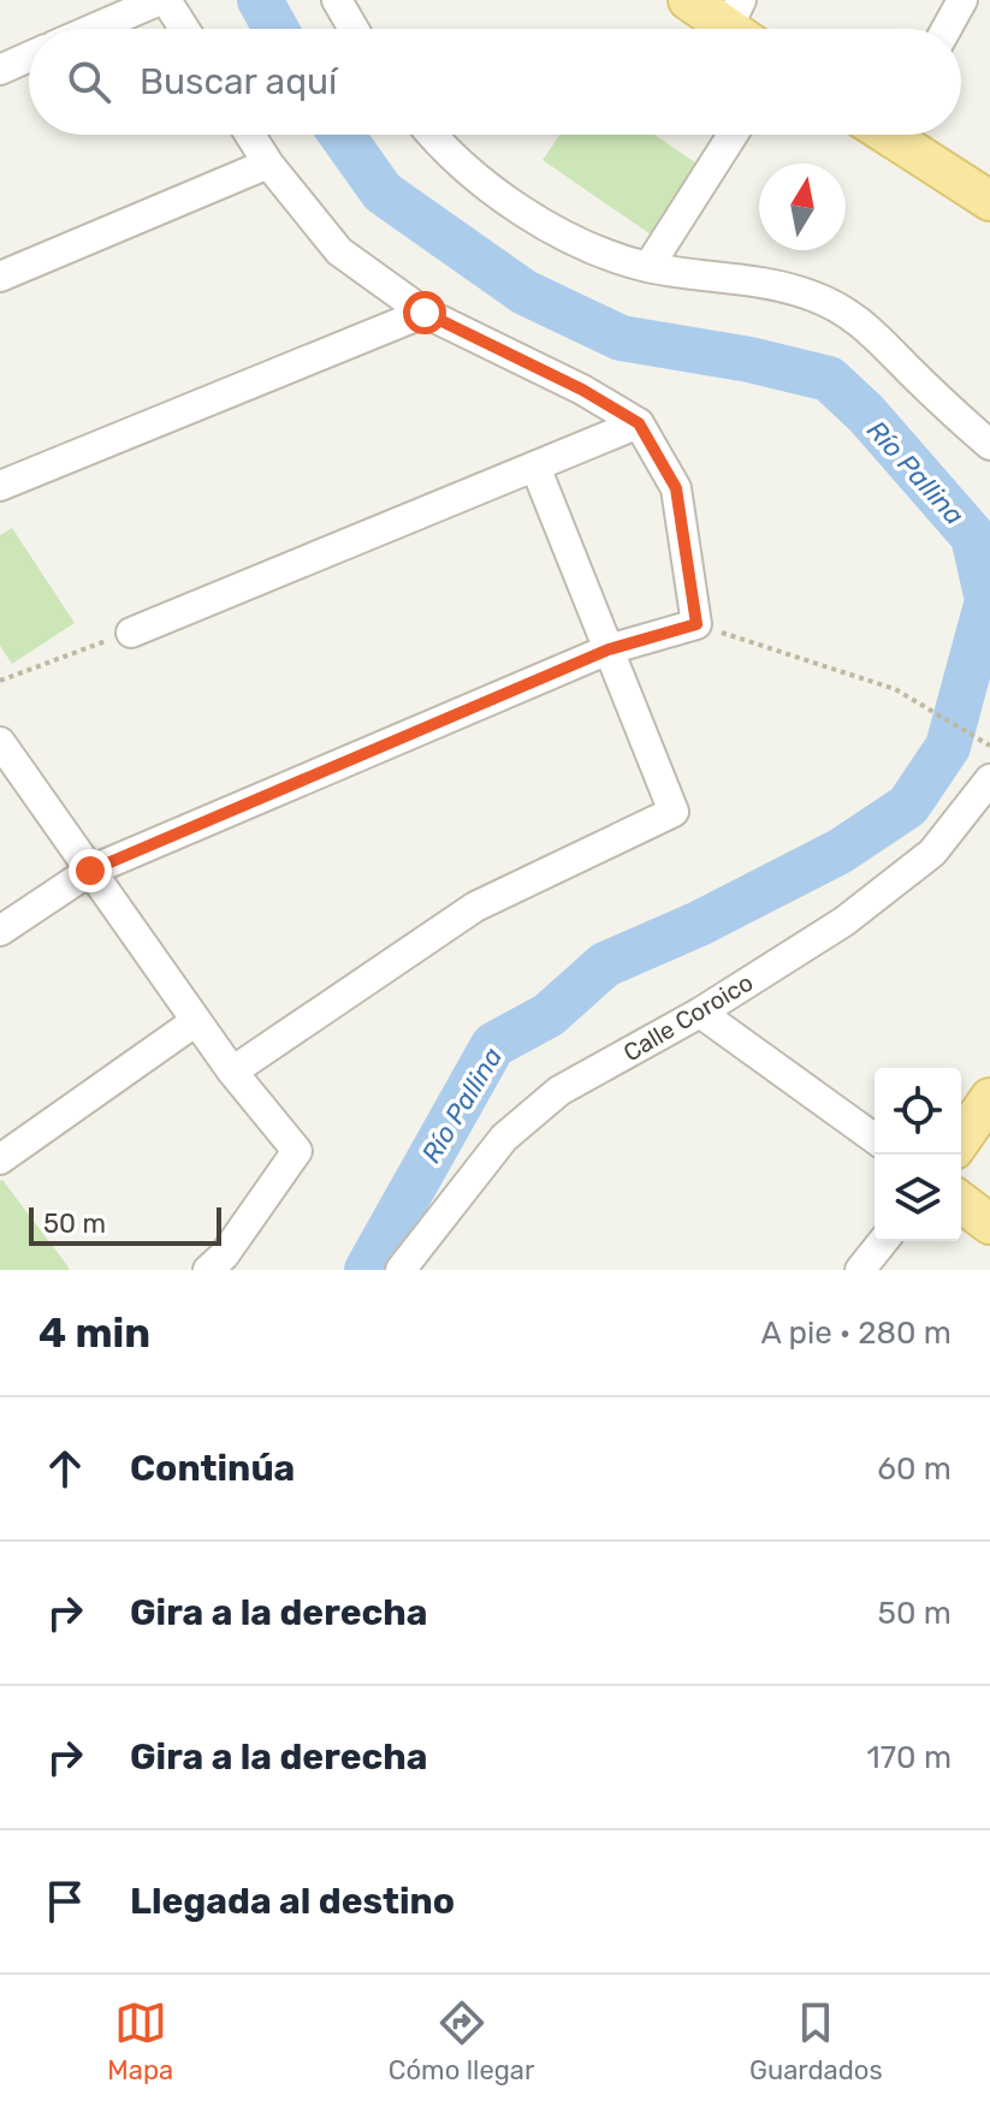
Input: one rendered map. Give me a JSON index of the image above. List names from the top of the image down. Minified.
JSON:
{"streets":{"street":["Calle Coroico"]},"water":["Río Pallina"],"scale_bar":"50 m","north":"top","page":{"search":"Buscar aquí","scale":"50 m","heading":["4 min","A pie · 280 m"],"list":[["Continúa","60 m"],["Gira a la derecha","50 m"],["Gira a la derecha","170 m"],"Llegada al destino"],"nav":["Mapa","Cómo llegar","Guardados"]}}
